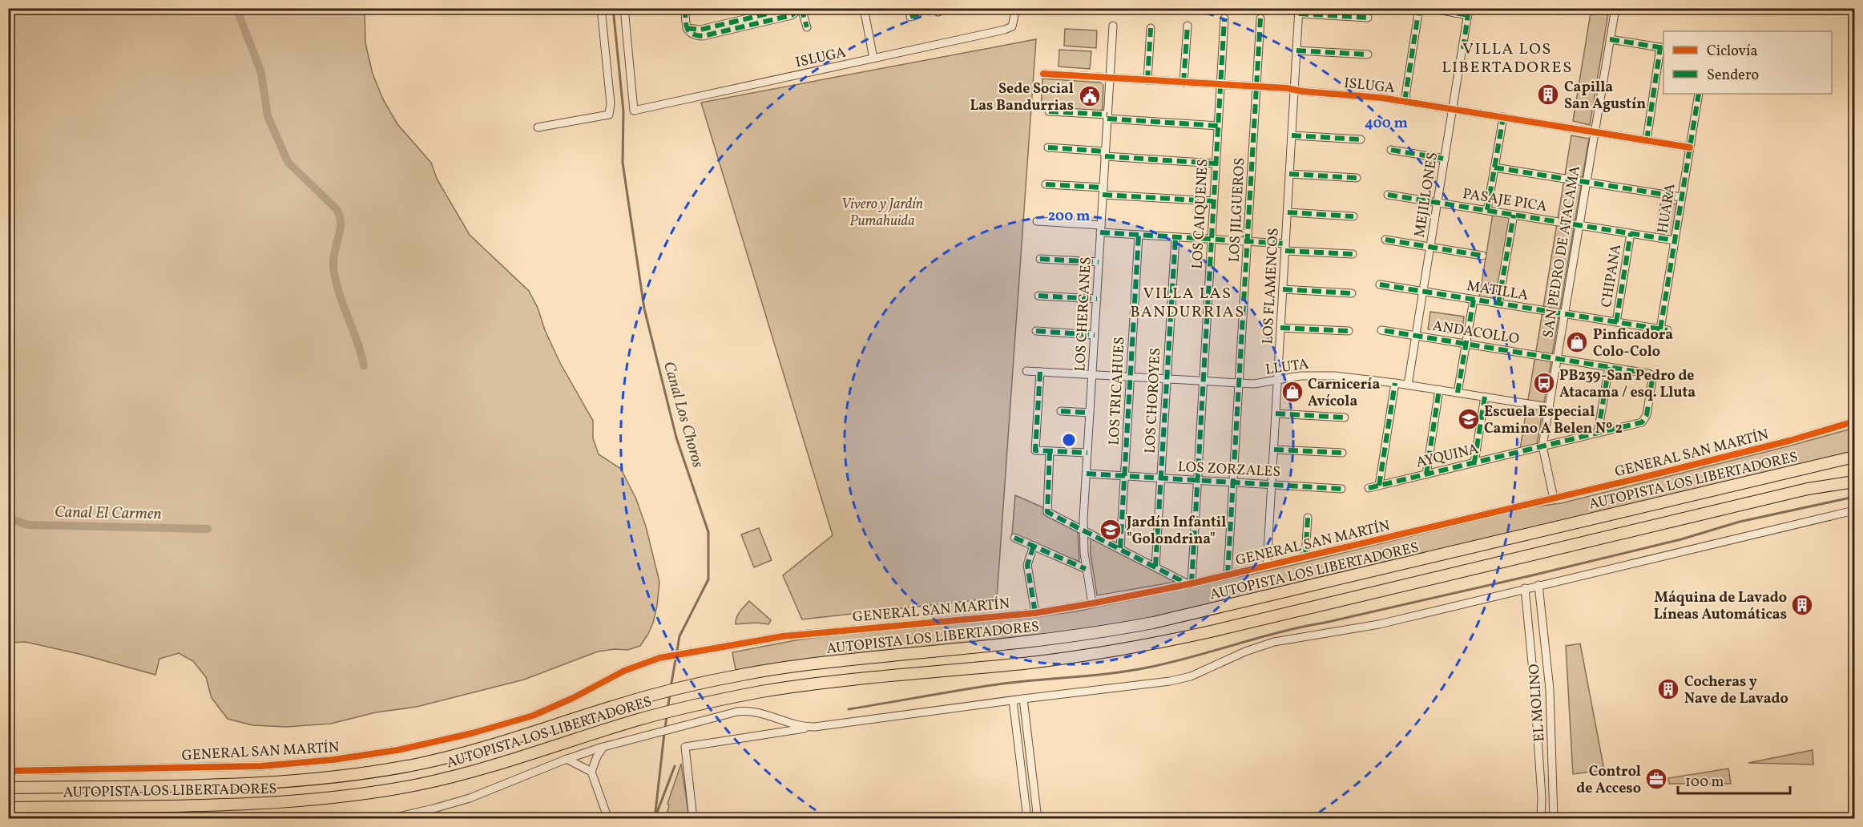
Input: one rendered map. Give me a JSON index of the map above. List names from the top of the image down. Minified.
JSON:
{"streets":{"highway":["AUTOPISTA LOS LIBERTADORES"],"street":["ISLUGA","MEJILLONES","PASAJE PICA","HUARA","LOS JILGUEROS","LOS CAIQUENES","SAN PEDRO DE ATACAMA","CHIPANA","LOS FLAMENCOS","MATILLA","LOS CHERCANES","ANDACOLLO","LLUTA","LOS TRICAHUES","LOS CHOROYES","GENERAL SAN MARTÍN","AYQUINA","LOS ZORZALES","EL MOLINO"]},"crossings":[["ISLUGA","MEJILLONES"],["ISLUGA","HUARA"],["ISLUGA","LOS JILGUEROS"],["ISLUGA","LOS CAIQUENES"],["ISLUGA","SAN PEDRO DE ATACAMA"],["ISLUGA","LOS FLAMENCOS"],["ISLUGA","LOS CHERCANES"],["MEJILLONES","PASAJE PICA"],["MEJILLONES","MATILLA"],["MEJILLONES","ANDACOLLO"],["MEJILLONES","LLUTA"],["PASAJE PICA","HUARA"],["PASAJE PICA","SAN PEDRO DE ATACAMA"],["PASAJE PICA","CHIPANA"],["HUARA","MATILLA"],["LOS JILGUEROS","LLUTA"],["LOS JILGUEROS","GENERAL SAN MARTÍN"],["LOS JILGUEROS","LOS ZORZALES"],["LOS CAIQUENES","LLUTA"],["LOS CAIQUENES","GENERAL SAN MARTÍN"],["LOS CAIQUENES","LOS ZORZALES"],["SAN PEDRO DE ATACAMA","MATILLA"],["SAN PEDRO DE ATACAMA","ANDACOLLO"],["SAN PEDRO DE ATACAMA","LLUTA"],["SAN PEDRO DE ATACAMA","GENERAL SAN MARTÍN"],["SAN PEDRO DE ATACAMA","AYQUINA"],["CHIPANA","MATILLA"],["LOS FLAMENCOS","LLUTA"],["LOS FLAMENCOS","GENERAL SAN MARTÍN"],["LOS FLAMENCOS","LOS ZORZALES"],["LOS CHERCANES","LLUTA"],["LOS CHERCANES","GENERAL SAN MARTÍN"],["LOS CHERCANES","LOS ZORZALES"],["ANDACOLLO","AYQUINA"],["LLUTA","LOS TRICAHUES"],["LLUTA","LOS CHOROYES"],["LOS TRICAHUES","LOS ZORZALES"],["LOS CHOROYES","LOS ZORZALES"]],"districts":["VILLA LOS LIBERTADORES","VILLA LAS BANDURRIAS"],"water":["Canal Los Choros","Canal El Carmen"],"parks":["Vivero y Jardín Pumahuida"],"places":{"building":["Capilla San Agustín","Máquina de Lavado Líneas Automáticas","Cocheras y Nave de Lavado"],"public building":["Sede Social Las Bandurrias"],"shop":["Pinficadora Colo-Colo","Carnicería Avícola"],"bus stop":["PB239-San Pedro de Atacama / esq. Lluta"],"school or university":["Escuela Especial Camino A Belen Nº 2","Jardín Infantil \"Golondrina\""],"office":["Control de Acceso"]},"legend":["Ciclovía","Sendero"],"scale_bar":"100 m","rings":["400 m","200 m"]}
